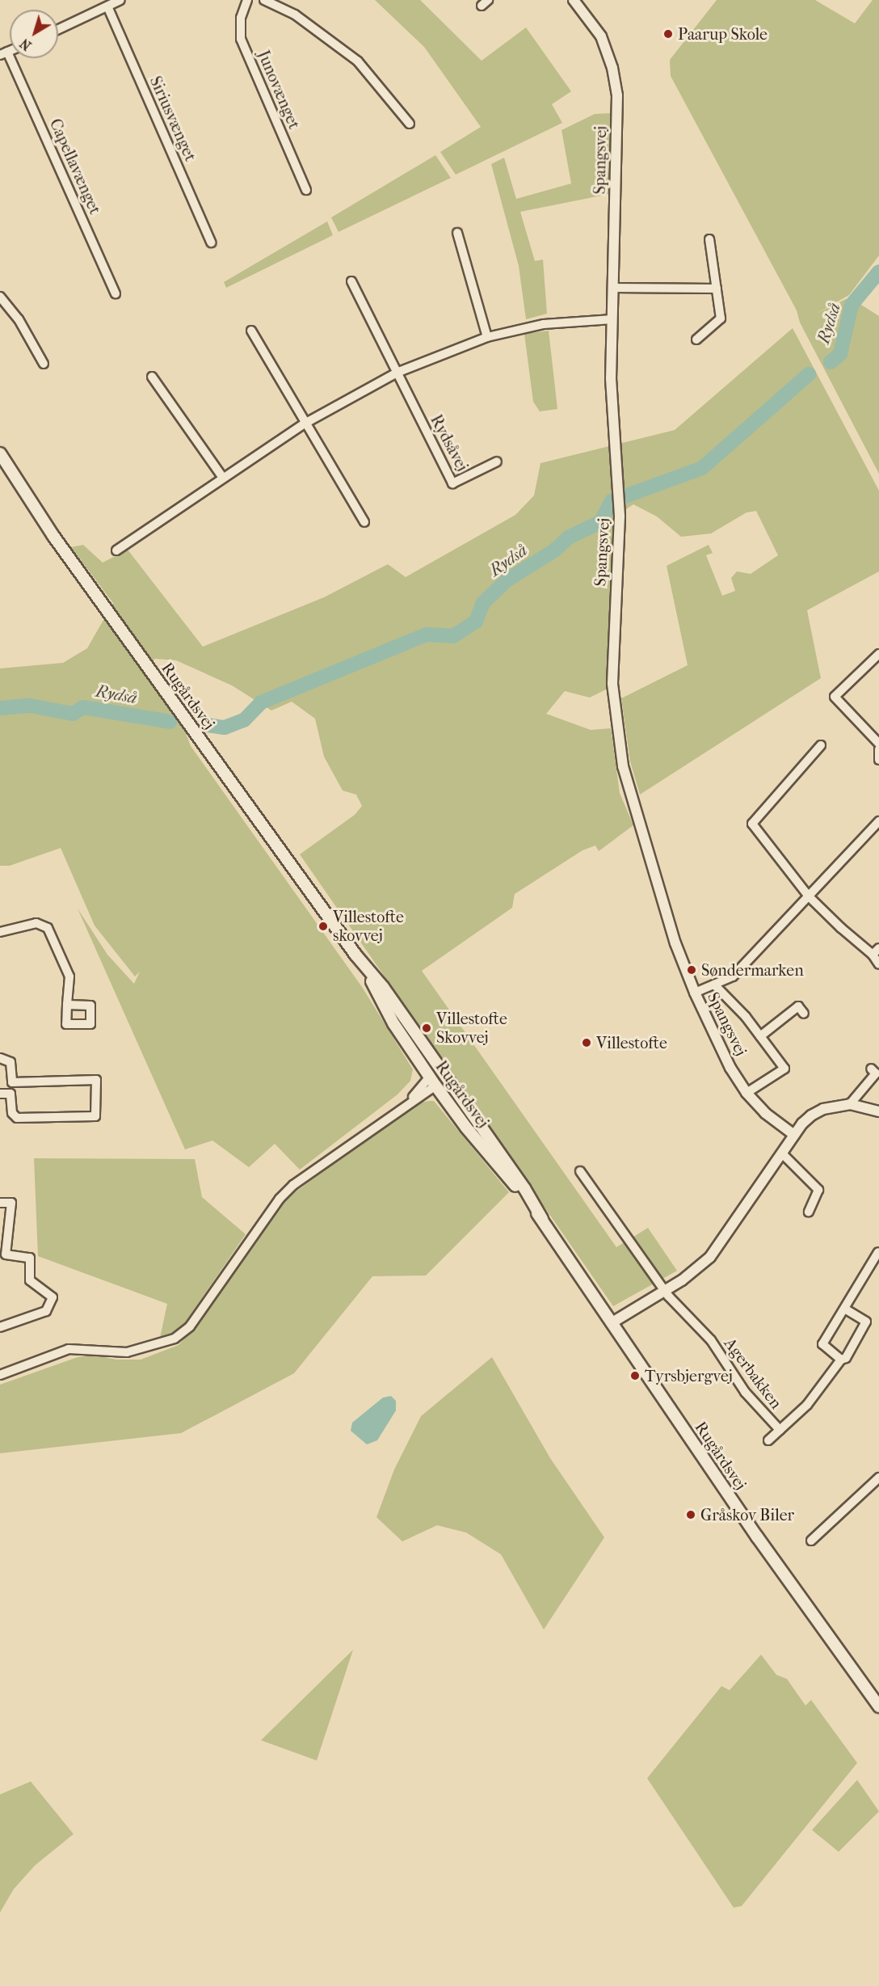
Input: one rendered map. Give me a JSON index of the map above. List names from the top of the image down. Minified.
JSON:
{"streets":{"main road":["Rugårdsvej"],"street":["Junovænget","Siriusvænget","Spangsvej","Capellavænget","Rydsåvej","Agerbakken"]},"water":["Rydså"],"places":["Paarup Skole","Villestofte skovvej","Søndermarken","Villestofte Skovvej","Villestofte","Tyrsbjergvej","Gråskov Biler"],"north":"bottom left"}
